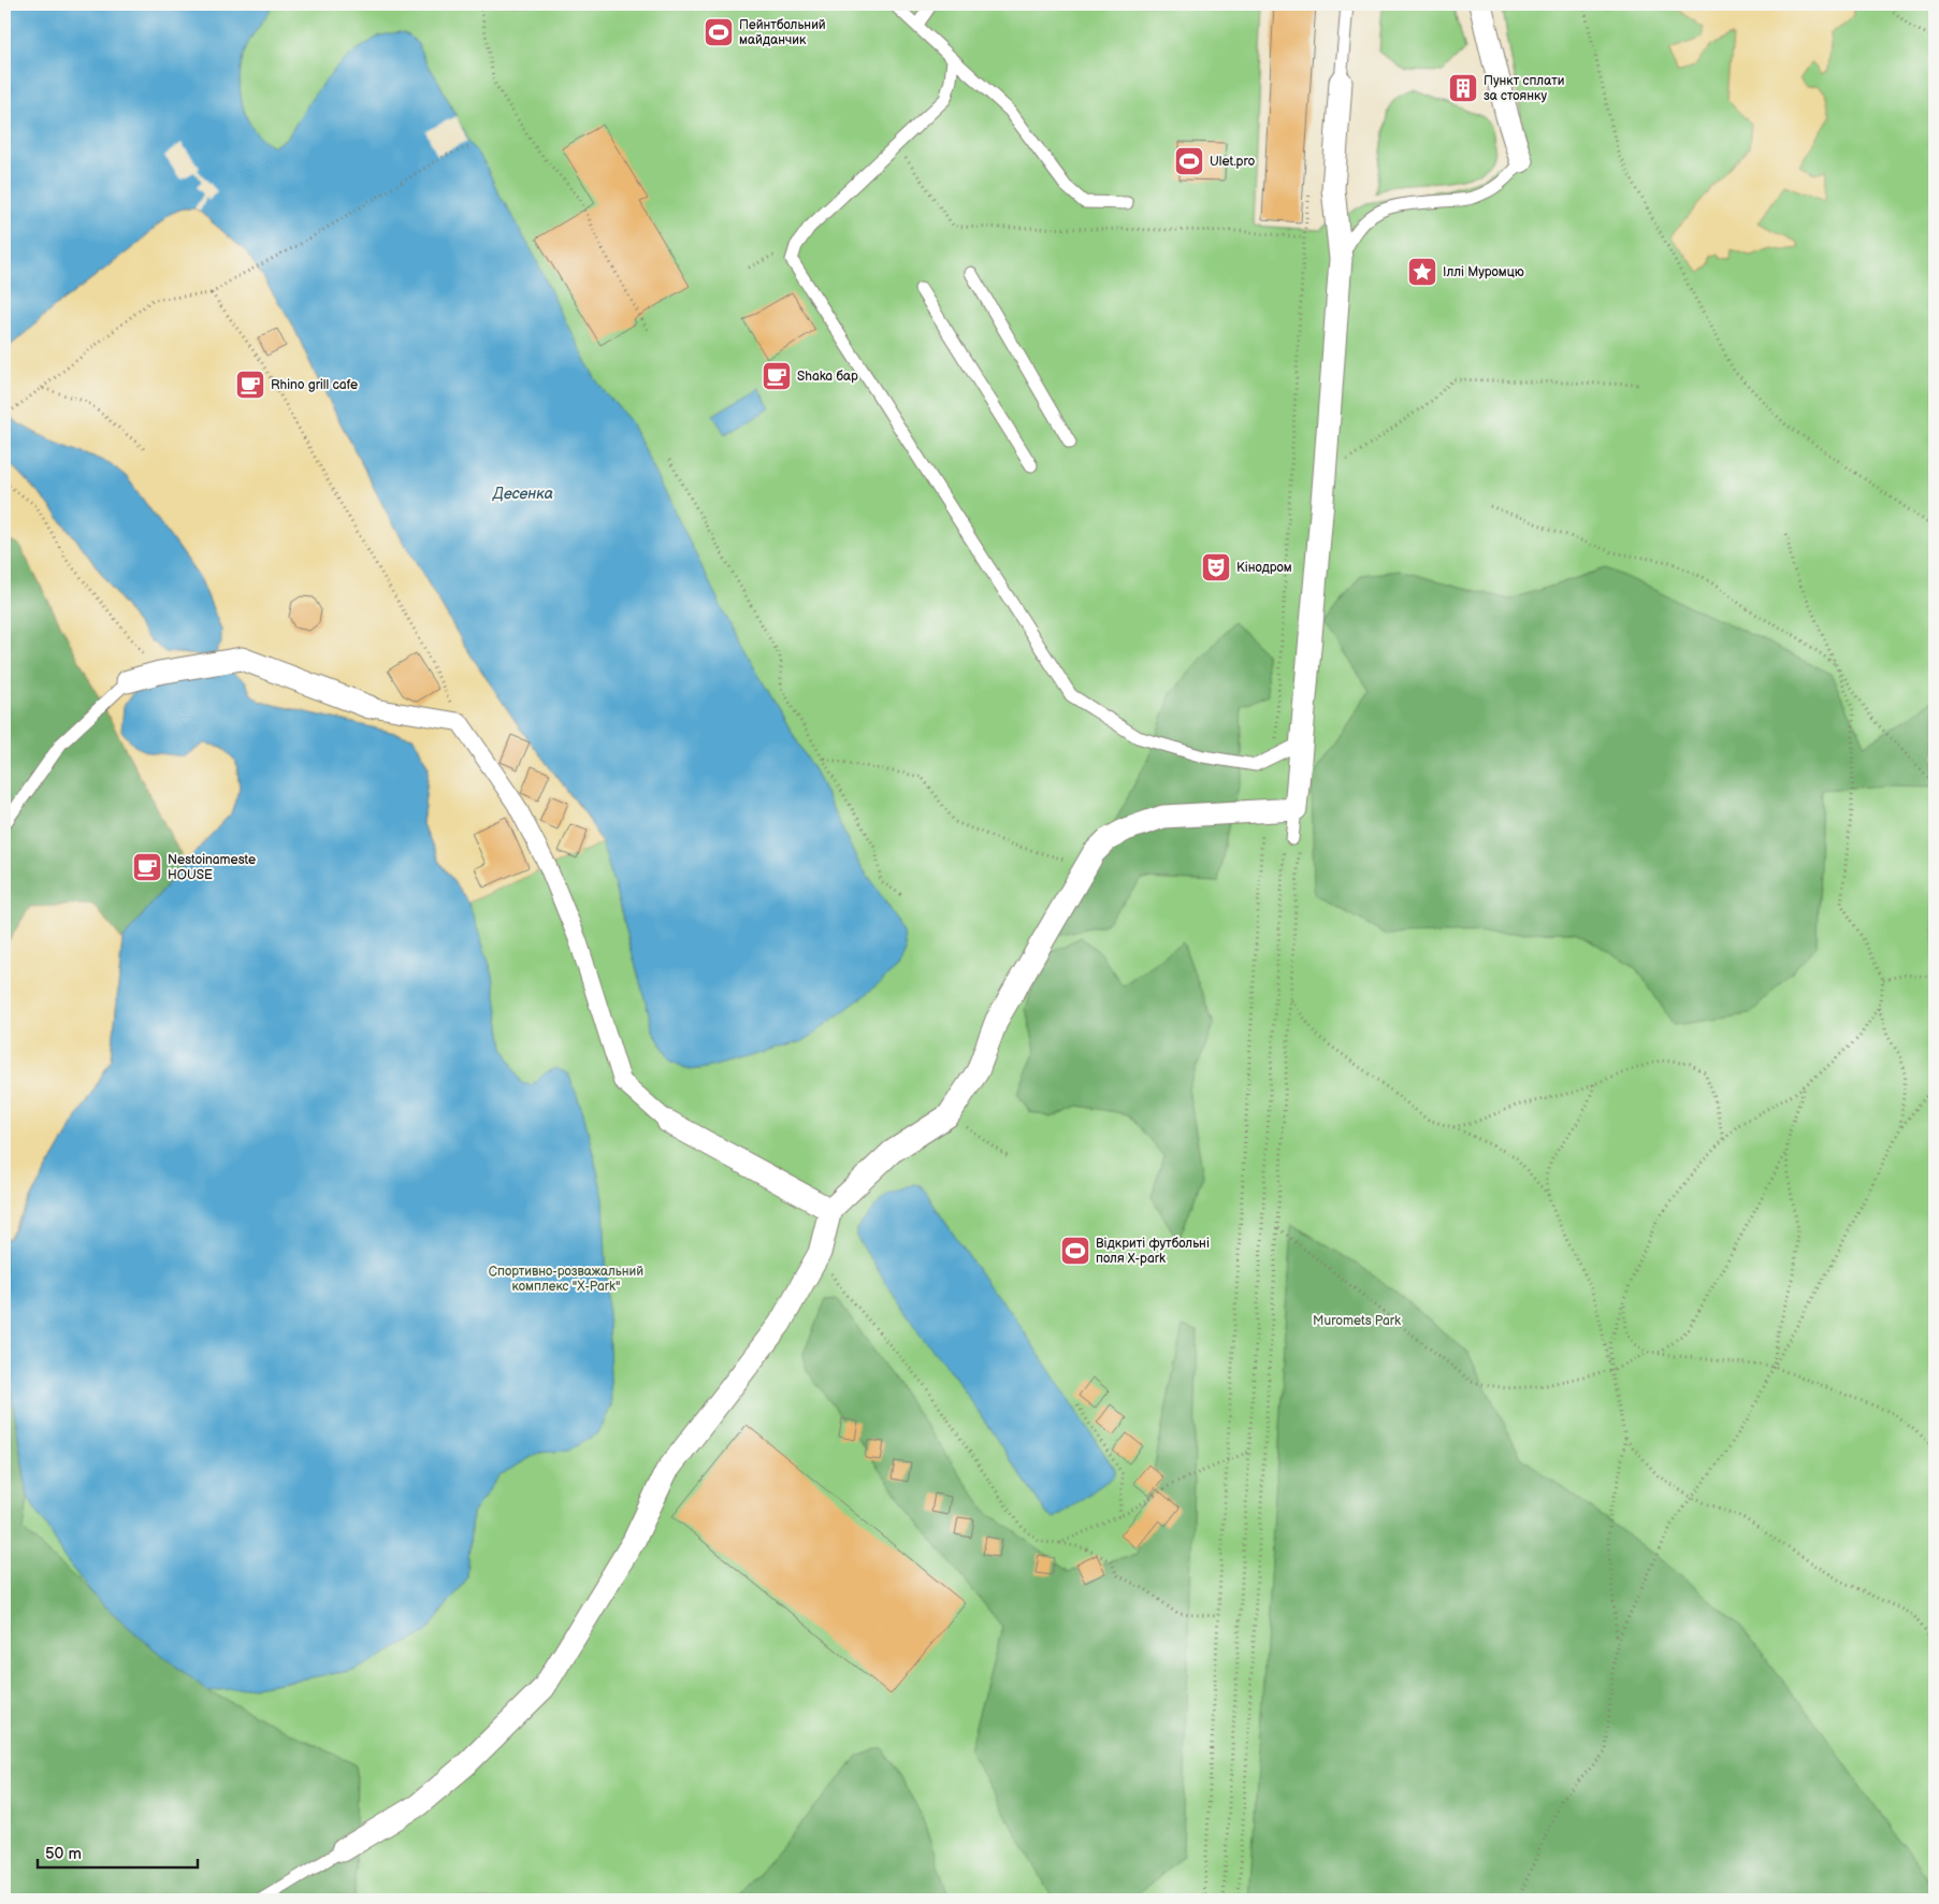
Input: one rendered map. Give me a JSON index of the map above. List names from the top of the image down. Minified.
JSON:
{"water":["Десенка"],"parks":["Спортивно-розважальний комплекс \"Х-Park\"","Muromets Park"],"places":{"sports":["Пейнтбольний майданчик","Ulet.pro","Відкриті футбольні поля X-park"],"building":["Пункт сплати за стоянку"],"place":["Іллі Муромцю"],"cafe":["Shaka бар","Rhino grill cafe","Nestoinameste HOUSE"],"theatre":["Кінодром"]},"scale_bar":"50 m"}
